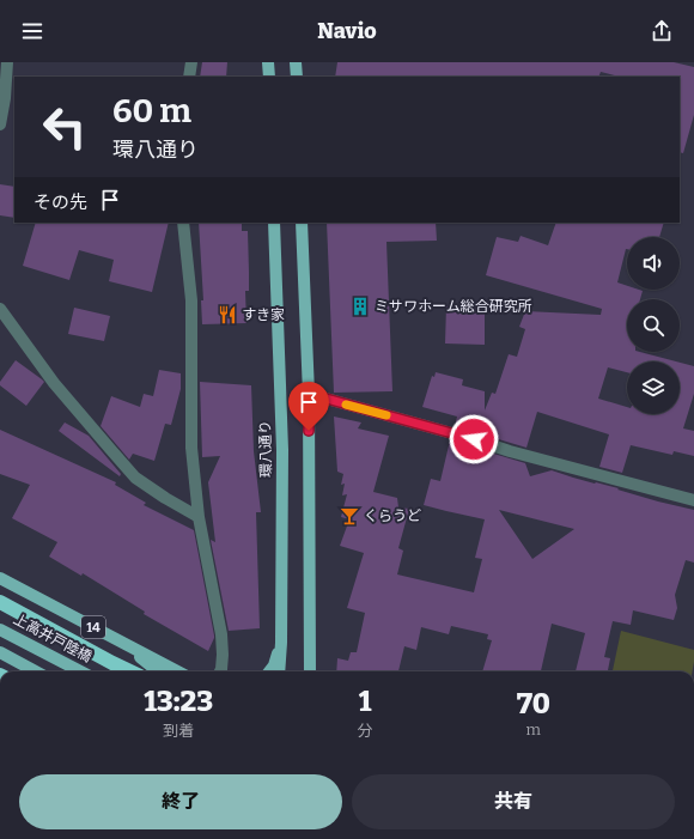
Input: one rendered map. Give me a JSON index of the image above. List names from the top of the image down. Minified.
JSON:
{"streets":{"main road":["環八通り","14","上高井戸陸橋"]},"places":{"building":["ミサワホーム総合研究所"],"restaurant":["すき家"],"bar":["くらうど"]},"page":{"header":"Navio","turn":["60 m","環八通り"],"then":"その先","eta":["13:23","到着","1","分","70","m"],"buttons":["終了","共有"]}}
